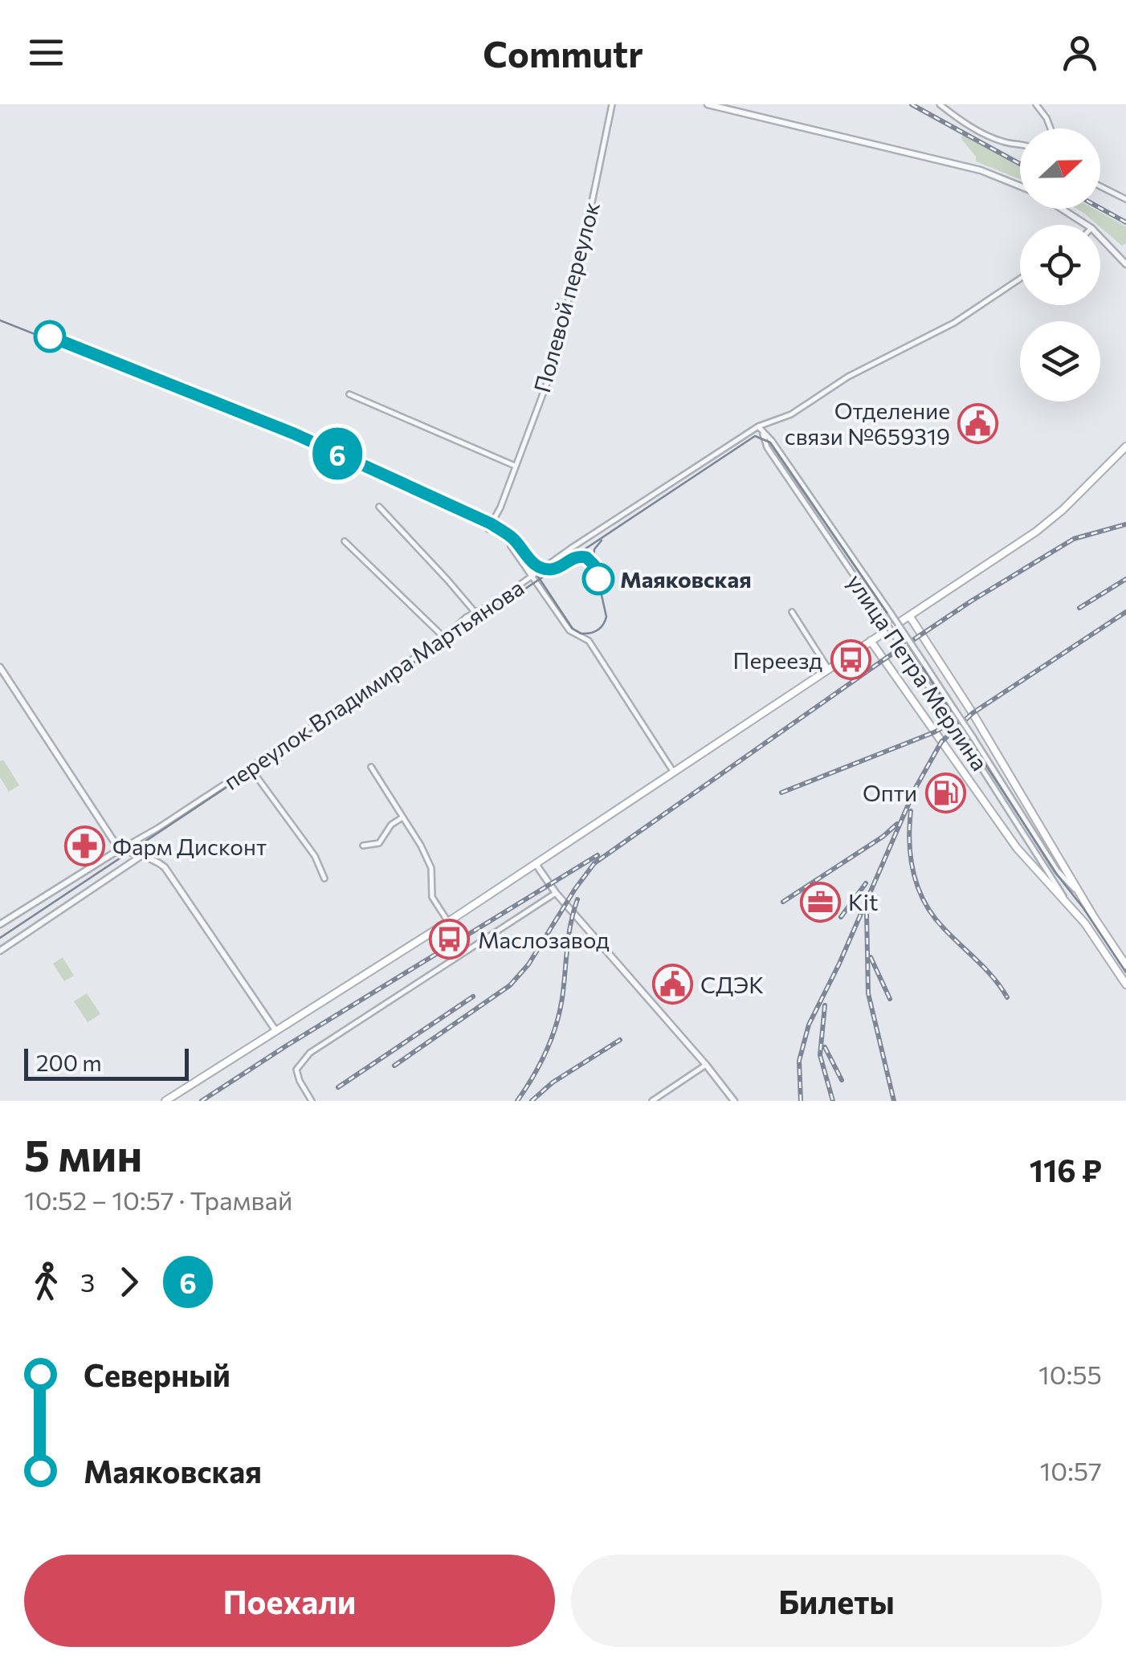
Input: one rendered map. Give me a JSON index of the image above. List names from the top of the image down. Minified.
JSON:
{"streets":{"main road":["улица Петра Мерлина"],"street":["Полевой переулок","переулок Владимира Мартьянова"]},"crossings":[["улица Петра Мерлина","переулок Владимира Мартьянова"]],"places":{"public building":["Отделение связи №659319","СДЭК"],"other":["Маяковская"],"bus stop":["Переезд","Маслозавод"],"fuel station":["Опти"],"pharmacy":["Фарм Дисконт"],"office":["Kit"]},"lines":["tram line 6"],"scale_bar":"200 m","north":"right","page":{"header":"Commutr","on_map":"6","scale":"200 m","heading":["5 мин","10:52 – 10:57 · Трамвай","116 ₽"],"legs":["3","6"],"list":[{"name":"Северный","value":"10:55"},{"name":"Маяковская","value":"10:57"}],"buttons":["Поехали","Билеты"]}}
